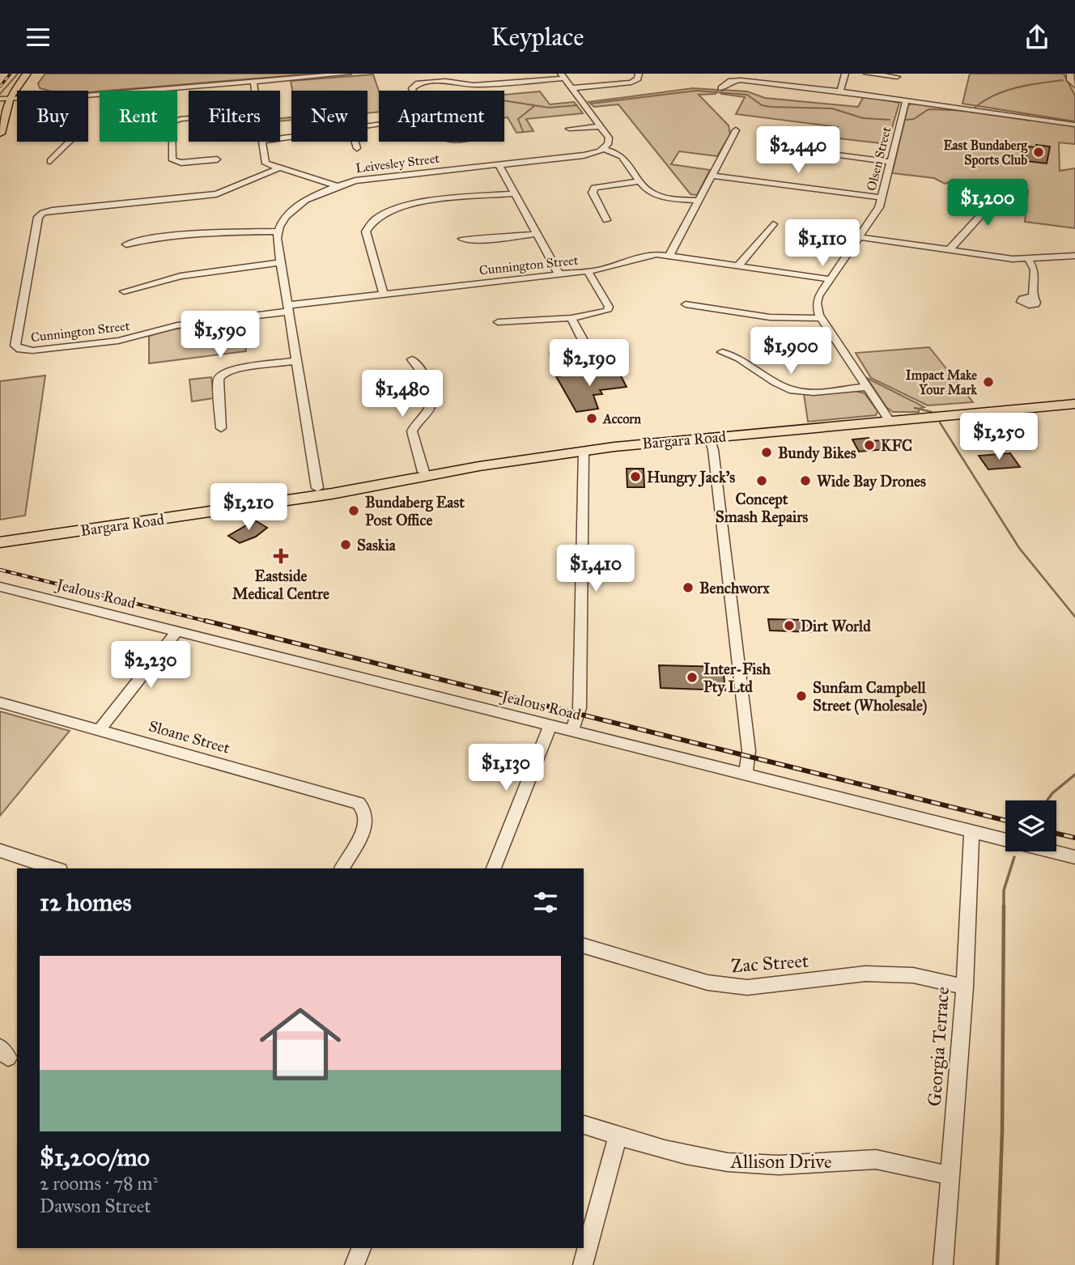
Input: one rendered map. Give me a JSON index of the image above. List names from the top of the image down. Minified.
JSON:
{"streets":{"main road":["Bargara Road"],"street":["Olsen Street","Leivesley Street","Cunnington Street","Jealous Road","Sloane Street","Zac Street","Georgia Terrace","Allison Drive"]},"crossings":[["Olsen Street","Cunnington Street"],["Jealous Road","Georgia Terrace"],["Zac Street","Georgia Terrace"],["Georgia Terrace","Allison Drive"]],"places":{"other":["East Bundaberg Sports Club","Impact Make Your Mark","Accorn","KFC","Bundy Bikes","Hungry Jack's","Concept Smash Repairs","Wide Bay Drones","Bundaberg East Post Office","Saskia","Benchworx","Dirt World","Inter-Fish Pty Ltd","Sunfam Campbell Street (Wholesale)"],"health":["Eastside Medical Centre"]},"page":{"header":"Keyplace","chip":["Buy","Rent","Filters","New","Apartment"],"price":["$2,440","$1,200","$1,110","$1,590","$1,900","$2,190","$1,480","$1,250","$1,210","$1,410","$2,230","$1,130"],"heading":"12 homes","list":[{"name":"$1,200/mo","note":"2 rooms · 78 m² · Dawson Street"}]}}
